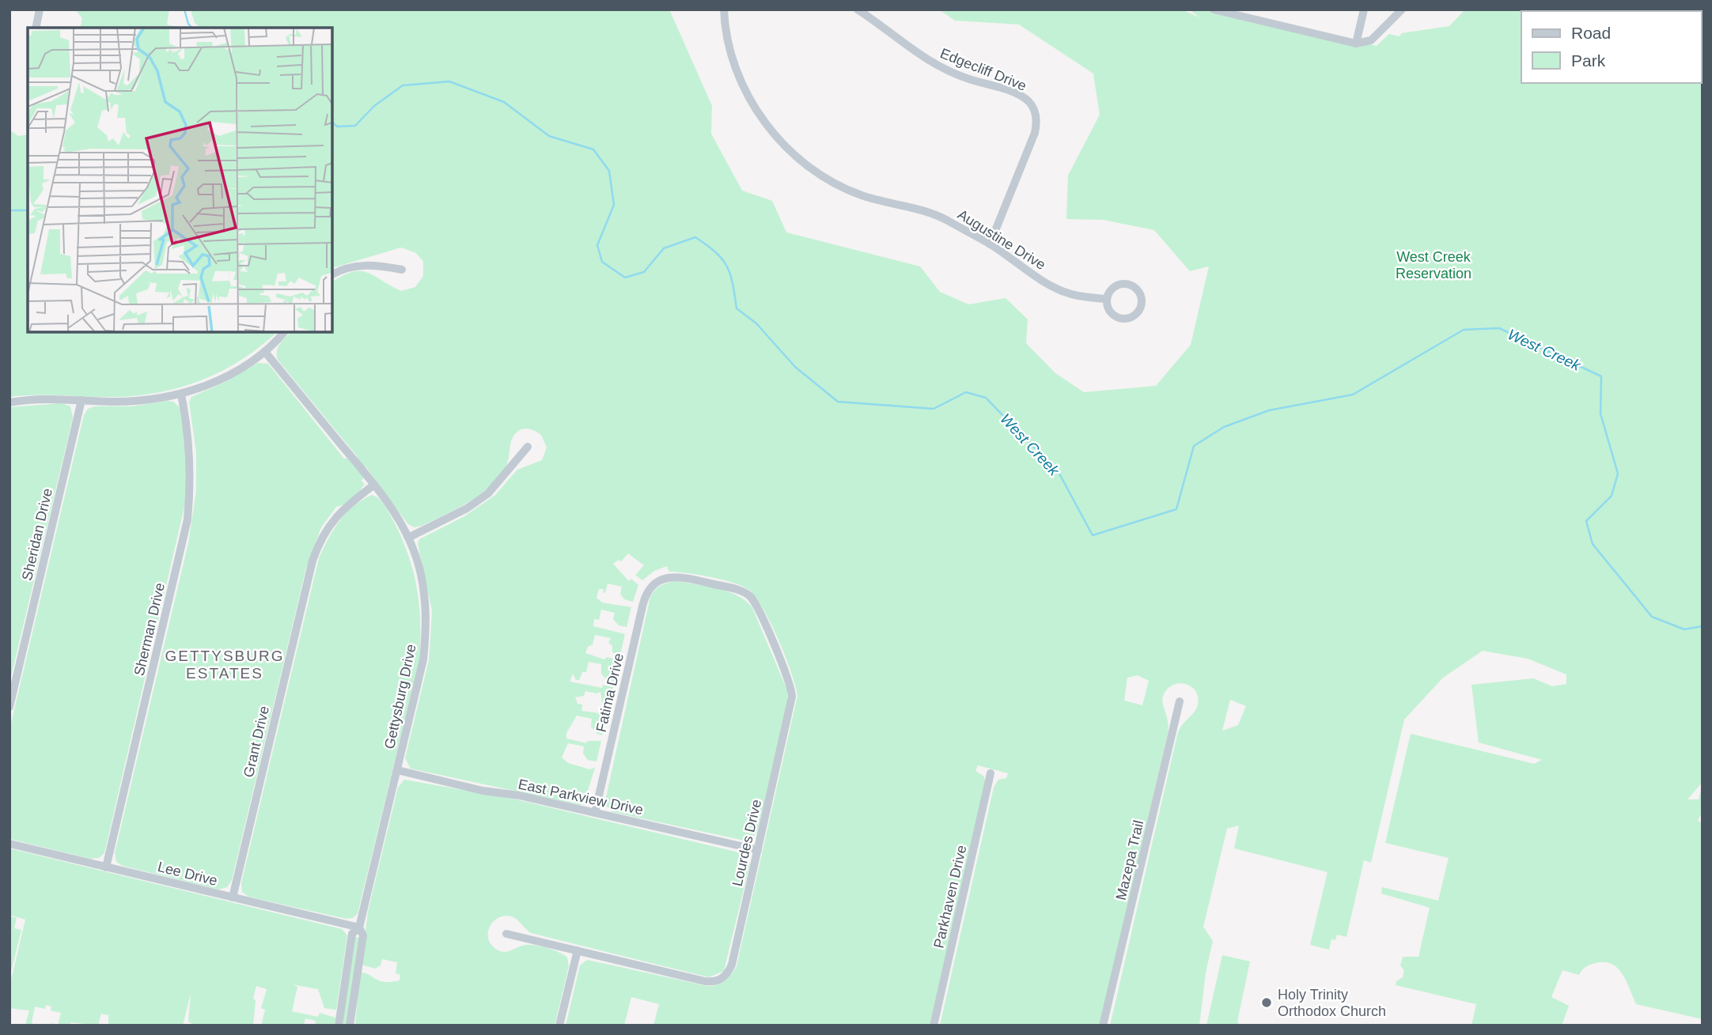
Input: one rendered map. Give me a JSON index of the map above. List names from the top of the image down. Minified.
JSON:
{"streets":{"street":["Edgecliff Drive","Augustine Drive","Sheridan Drive","Sherman Drive","Fatima Drive","Gettysburg Drive","Grant Drive","East Parkview Drive","Lourdes Drive","Mazepa Trail","Lee Drive","Parkhaven Drive"]},"crossings":[["Edgecliff Drive","Augustine Drive"],["Sherman Drive","Lee Drive"],["Fatima Drive","East Parkview Drive"],["Fatima Drive","Lourdes Drive"],["Gettysburg Drive","Grant Drive"],["Gettysburg Drive","East Parkview Drive"],["Gettysburg Drive","Lee Drive"],["Grant Drive","Lee Drive"],["East Parkview Drive","Lourdes Drive"]],"districts":["GETTYSBURG ESTATES"],"water":["West Creek"],"parks":["West Creek Reservation"],"places":["Holy Trinity Orthodox Church"],"legend":["Road","Park"]}
